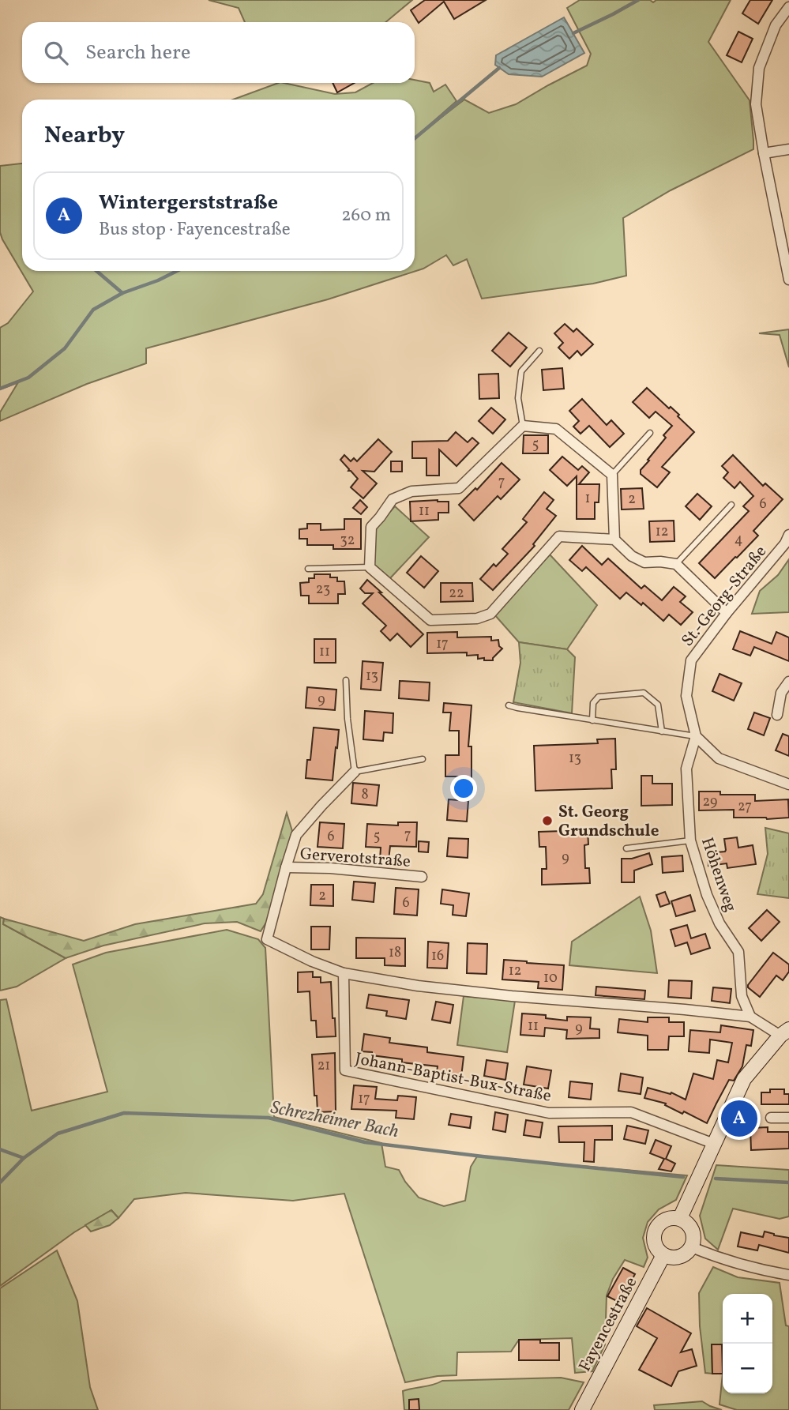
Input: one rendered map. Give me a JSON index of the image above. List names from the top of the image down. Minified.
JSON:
{"streets":{"street":["St.-Georg-Straße","Gerverotstraße","Höhenweg","Johann-Baptist-Bux-Straße","Fayencestraße"]},"crossings":[["St.-Georg-Straße","Höhenweg"]],"water":["Schrezheimer Bach"],"places":["St. Georg Grundschule"],"house_numbers":["5","7","1","2","6","11","12","4","32","23","22","17","11","13","9","13","8","29","27","7","6","5","9","2","6","18","16","12","10","11","9","21","17"],"page":{"search":"Search here","heading":"Nearby","list":[{"mark":"A","name":"Wintergerststraße","note":"Bus stop · Fayencestraße","value":"260 m"}],"pins":"A","map_buttons":["+","−"]}}
